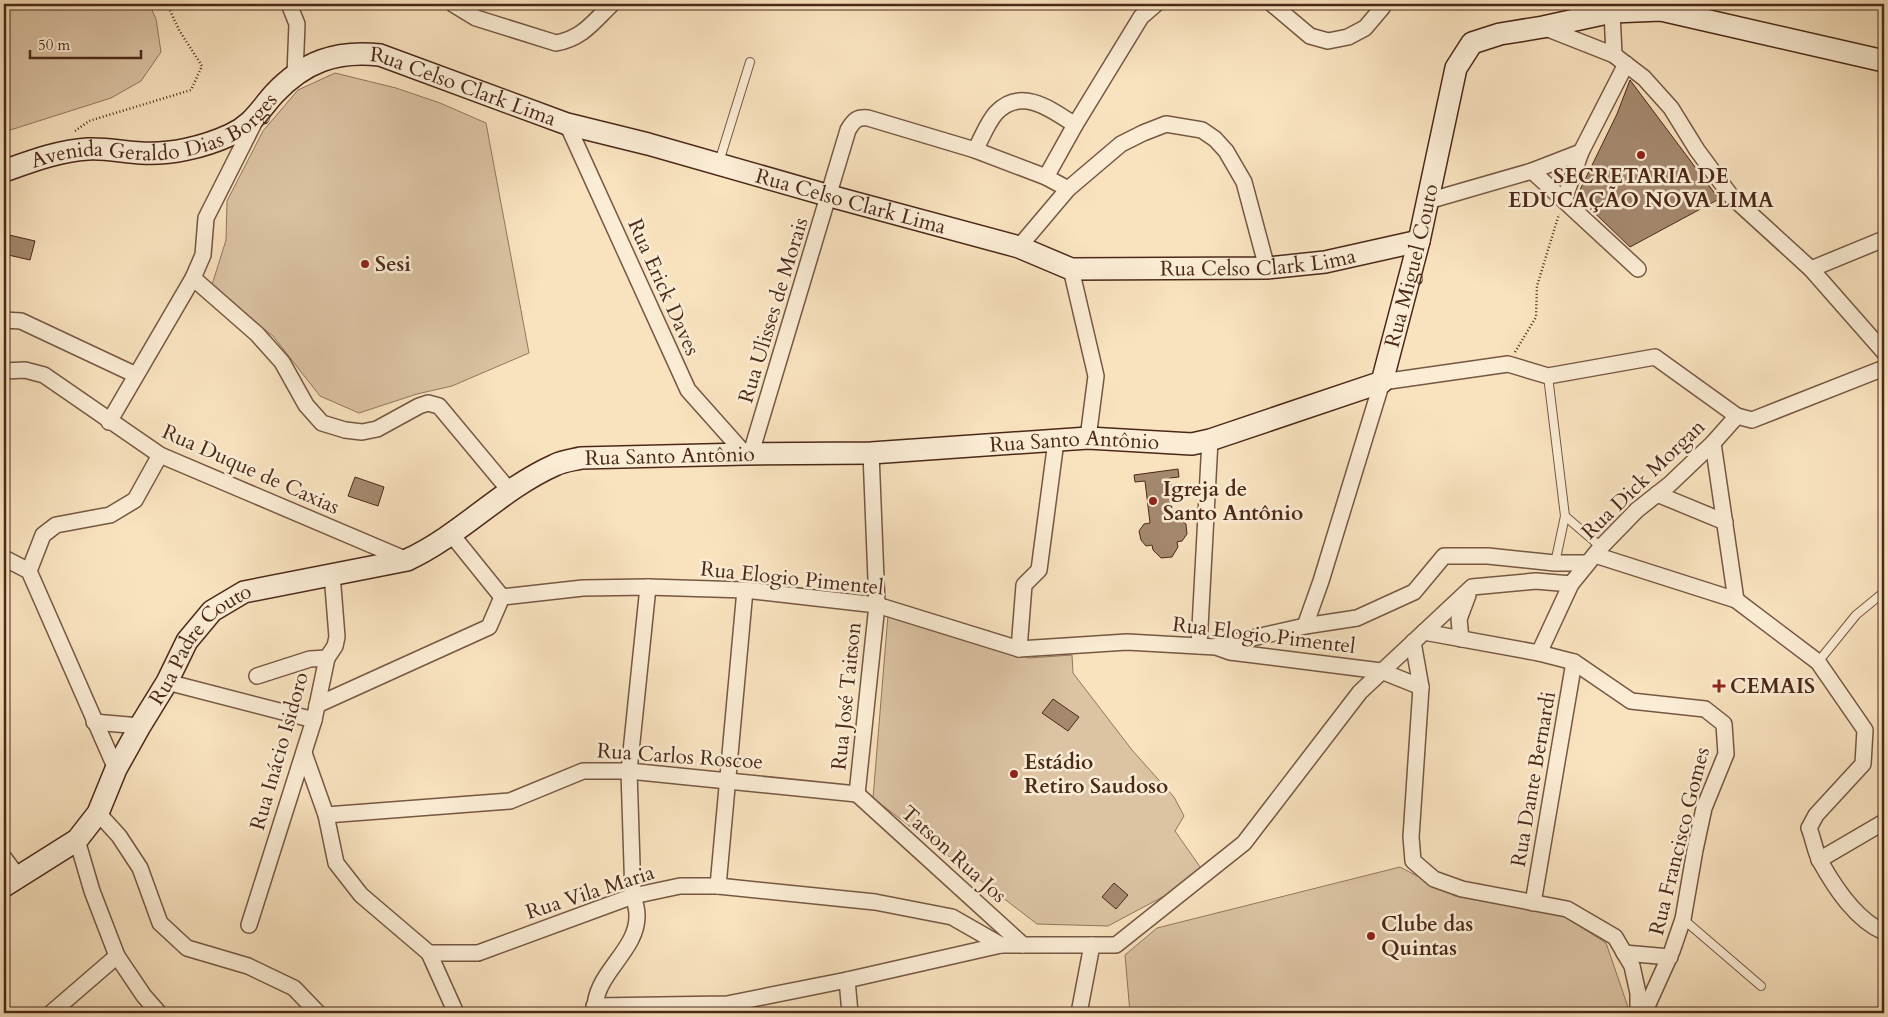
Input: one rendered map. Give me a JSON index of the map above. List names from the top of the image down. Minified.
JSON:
{"streets":{"street":["Rua Celso Clark Lima","Avenida Geraldo Dias Borges","Rua Miguel Couto","Rua Erick Daves","Rua Ulisses de Morais","Rua Santo Antônio","Rua Duque de Caxias","Rua Dick Morgan","Rua Elogio Pimentel","Rua Padre Couto","Rua José Taitson","Rua Inácio Isidoro","Rua Carlos Roscoe","Rua Dante Bernardi","Rua Francisco Gomes","Tatson Rua Jos","Rua Vila Maria"]},"crossings":[["Rua Celso Clark Lima","Avenida Geraldo Dias Borges"],["Rua Celso Clark Lima","Rua Miguel Couto"],["Rua Celso Clark Lima","Rua Erick Daves"],["Rua Celso Clark Lima","Rua Ulisses de Morais"],["Rua Miguel Couto","Rua Santo Antônio"],["Rua Erick Daves","Rua Ulisses de Morais"],["Rua Erick Daves","Rua Santo Antônio"],["Rua Ulisses de Morais","Rua Santo Antônio"],["Rua Santo Antônio","Rua Duque de Caxias"],["Rua Santo Antônio","Rua Dick Morgan"],["Rua Santo Antônio","Rua Padre Couto"],["Rua Santo Antônio","Rua José Taitson"],["Rua Duque de Caxias","Rua Padre Couto"],["Rua Dick Morgan","Rua Francisco Gomes"],["Rua Elogio Pimentel","Rua José Taitson"],["Rua José Taitson","Rua Carlos Roscoe"],["Rua José Taitson","Tatson Rua Jos"],["Rua Carlos Roscoe","Tatson Rua Jos"],["Rua Dante Bernardi","Rua Francisco Gomes"]],"places":{"other":["SECRETARIA DE EDUCAÇÃO NOVA LIMA","Sesi","Igreja de Santo Antônio","Estádio Retiro Saudoso","Clube das Quintas"],"health":["CEMAIS"]},"scale_bar":"50 m"}
